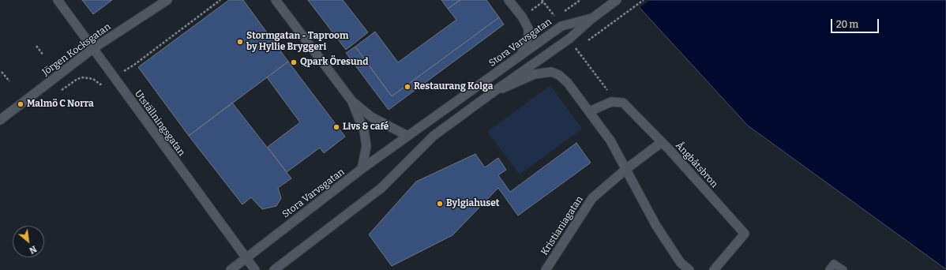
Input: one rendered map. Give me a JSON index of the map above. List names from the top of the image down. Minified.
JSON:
{"streets":{"street":["Stora Varvsgatan","Jörgen Kocksgatan","Utställningsgatan","Ångbåtsbron","Kristianiagatan"]},"crossings":[["Stora Varvsgatan","Utställningsgatan"],["Jörgen Kocksgatan","Utställningsgatan"],["Ångbåtsbron","Kristianiagatan"]],"places":["Stormgatan - Taproom by Hyllie Bryggeri","Qpark Öresund","Restaurang Kolga","Malmö C Norra","Livs & café","Bylgiahuset"],"scale_bar":"20 m","north":"bottom right"}
